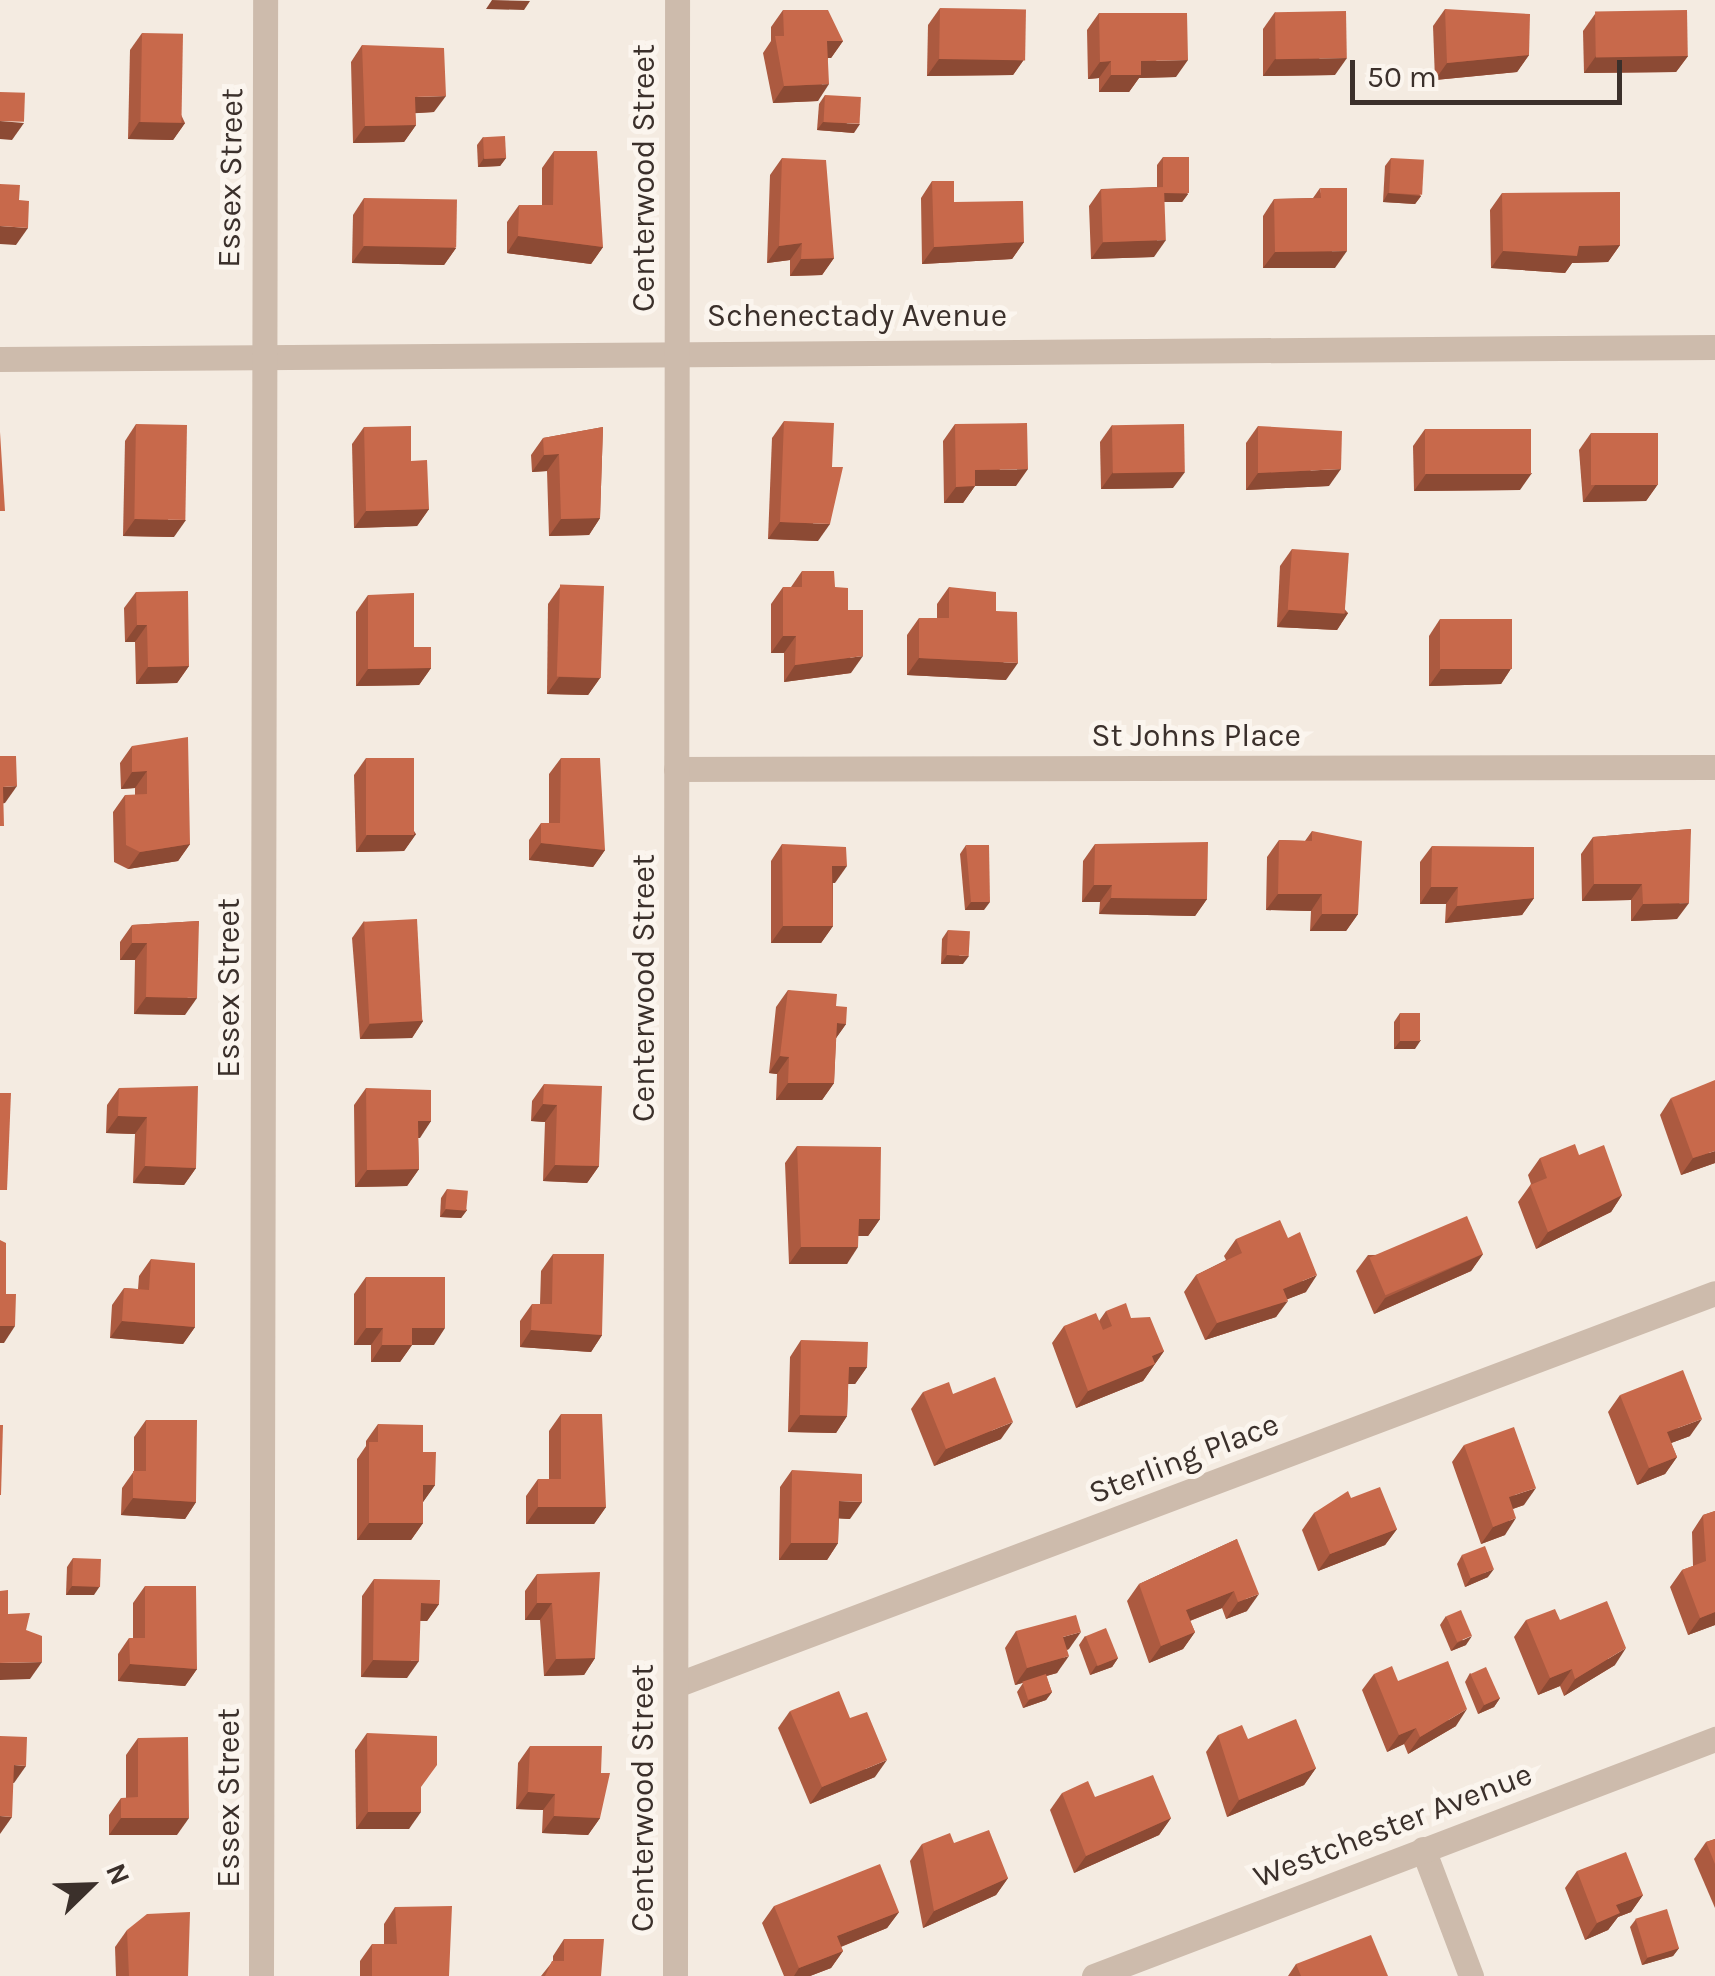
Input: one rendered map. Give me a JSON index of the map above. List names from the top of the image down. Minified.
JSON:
{"streets":{"street":["Essex Street","Centerwood Street","Schenectady Avenue","St Johns Place","Sterling Place","Westchester Avenue"]},"crossings":[["Essex Street","Schenectady Avenue"],["Centerwood Street","Schenectady Avenue"],["Centerwood Street","St Johns Place"],["Centerwood Street","Sterling Place"]],"scale_bar":"50 m","north":"top right"}
